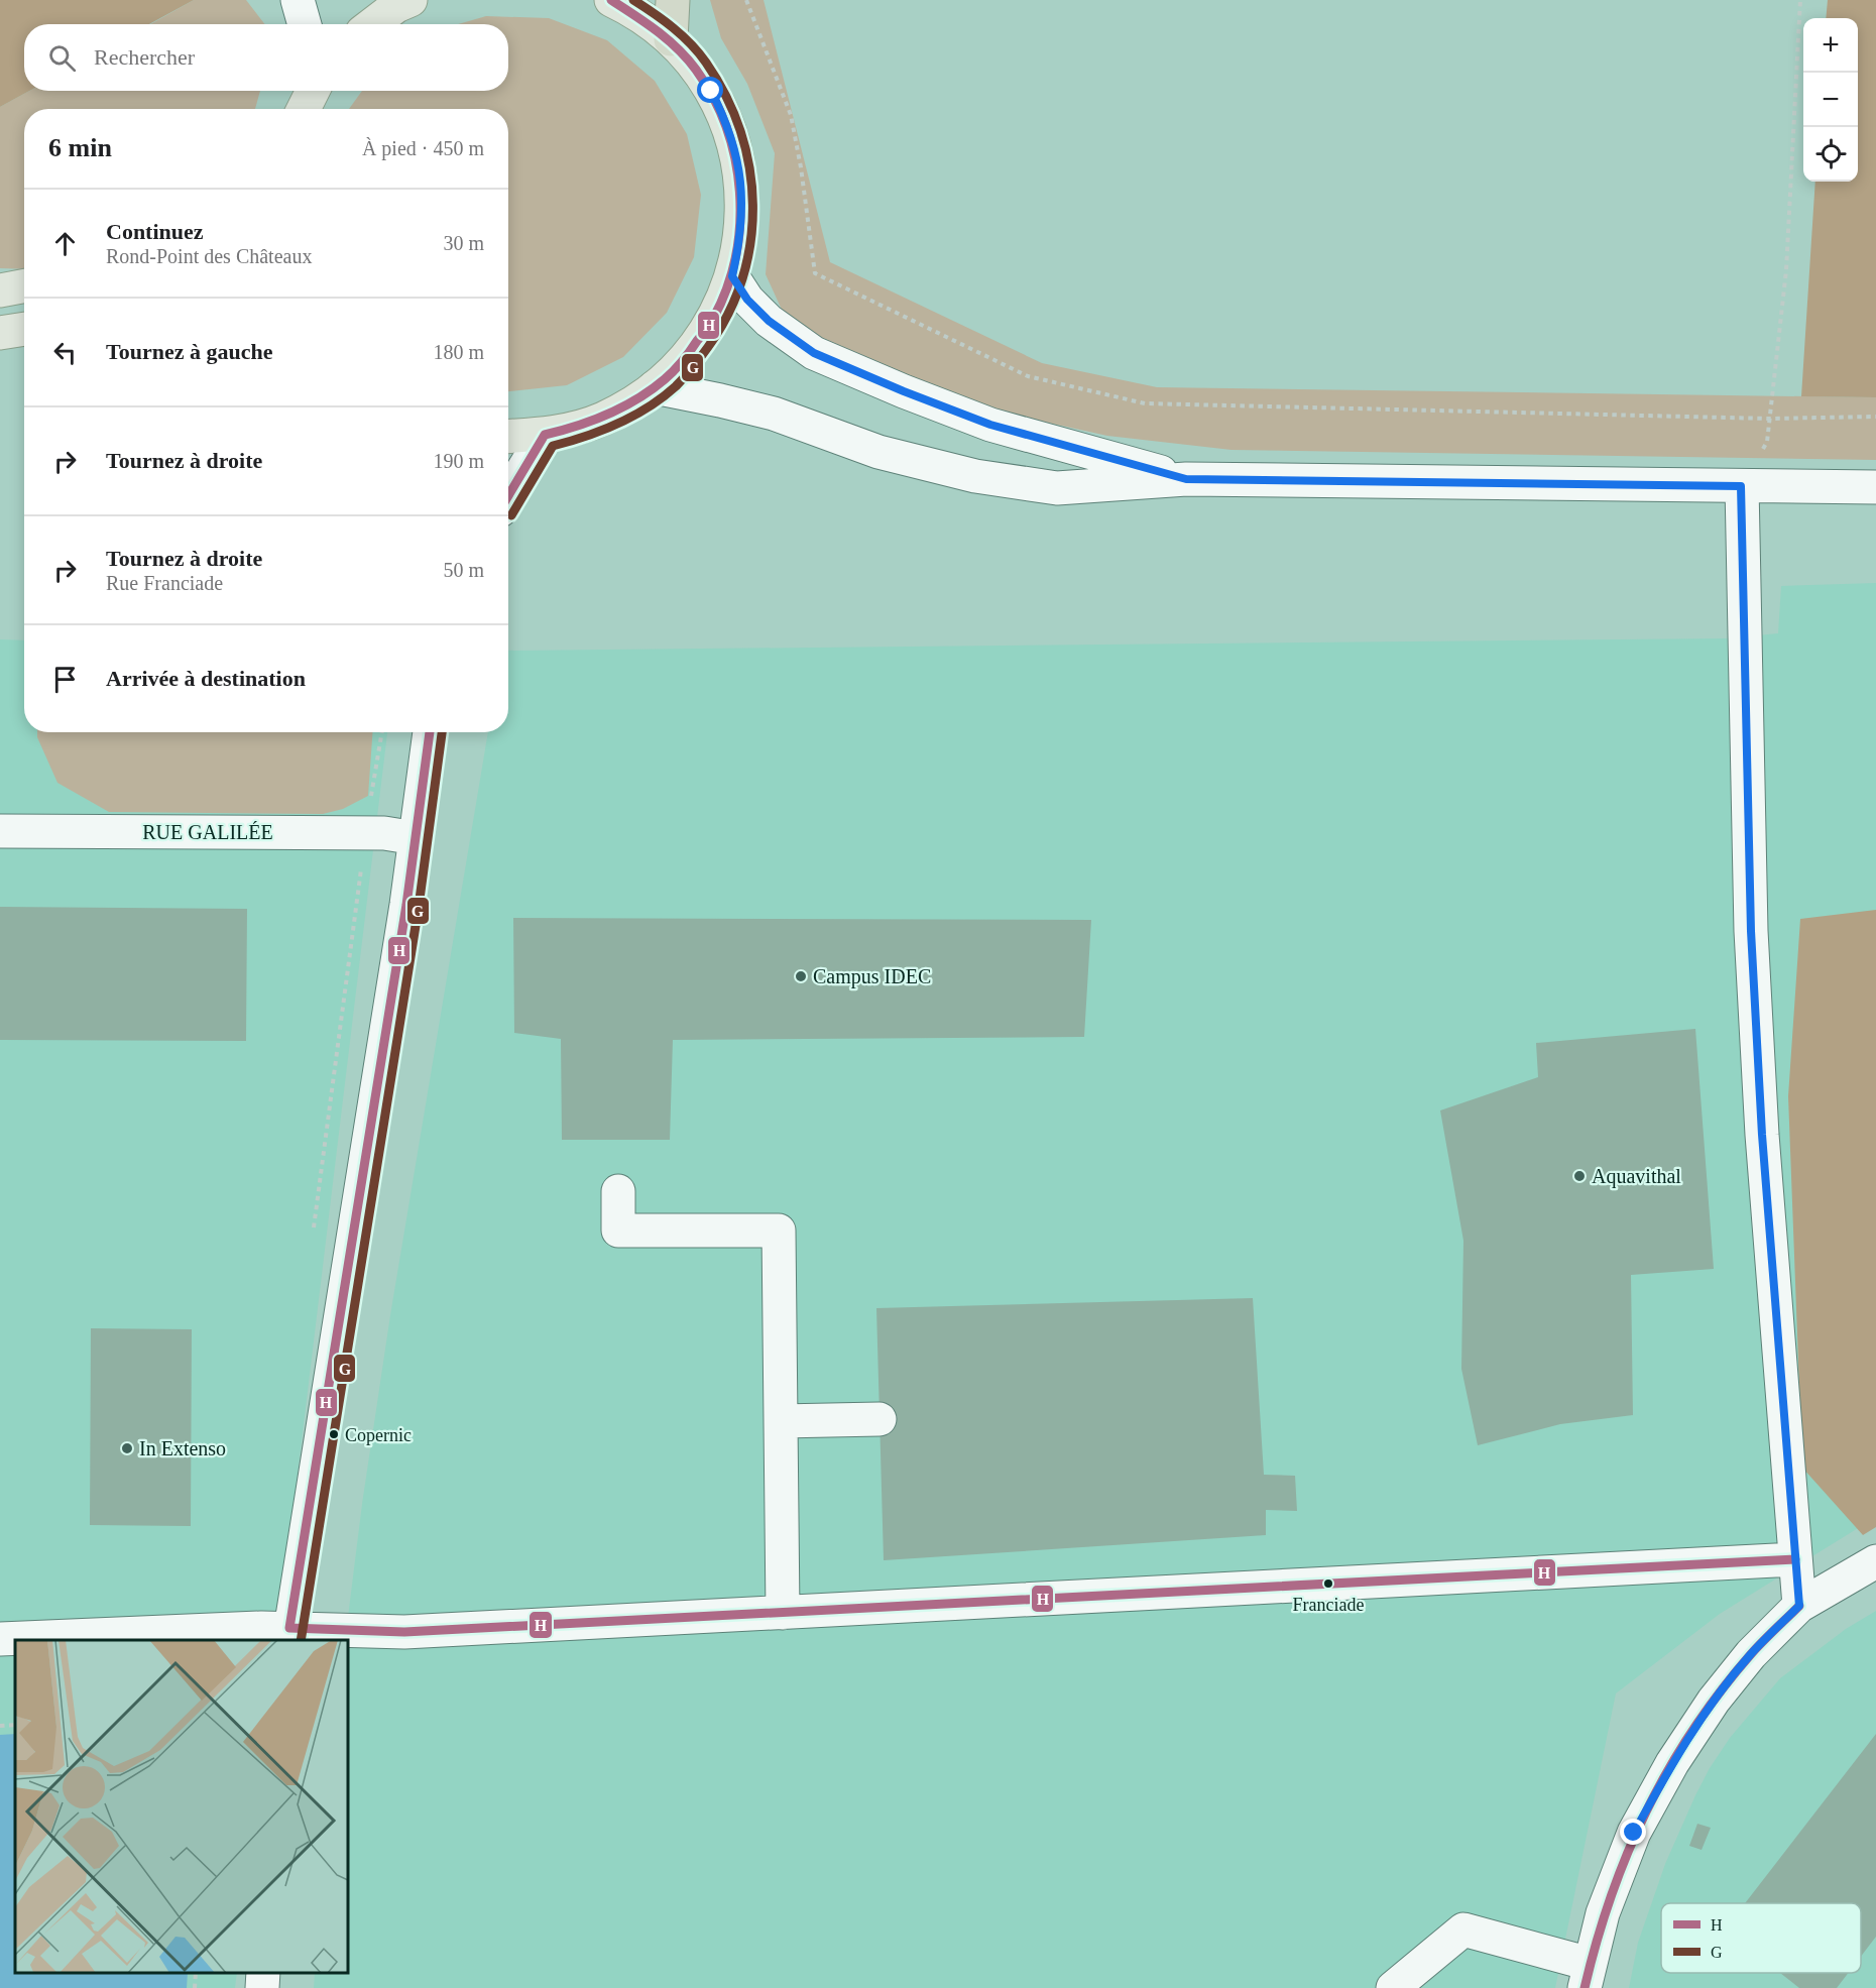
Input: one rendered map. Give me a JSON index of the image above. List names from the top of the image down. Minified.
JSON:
{"streets":{"street":["RUE GALILÉE"]},"places":["Campus IDEC","Aquavithal","Copernic","In Extenso","Franciade"],"lines":["transit line H","transit line G"],"legend":["H","G"],"page":{"map_buttons":["+","−"],"search":"Rechercher","heading":["6 min","À pied · 450 m"],"list":[["Continuez","Rond-Point des Châteaux","30 m"],["Tournez à gauche","180 m"],["Tournez à droite","190 m"],["Tournez à droite","Rue Franciade","50 m"],"Arrivée à destination"]}}
